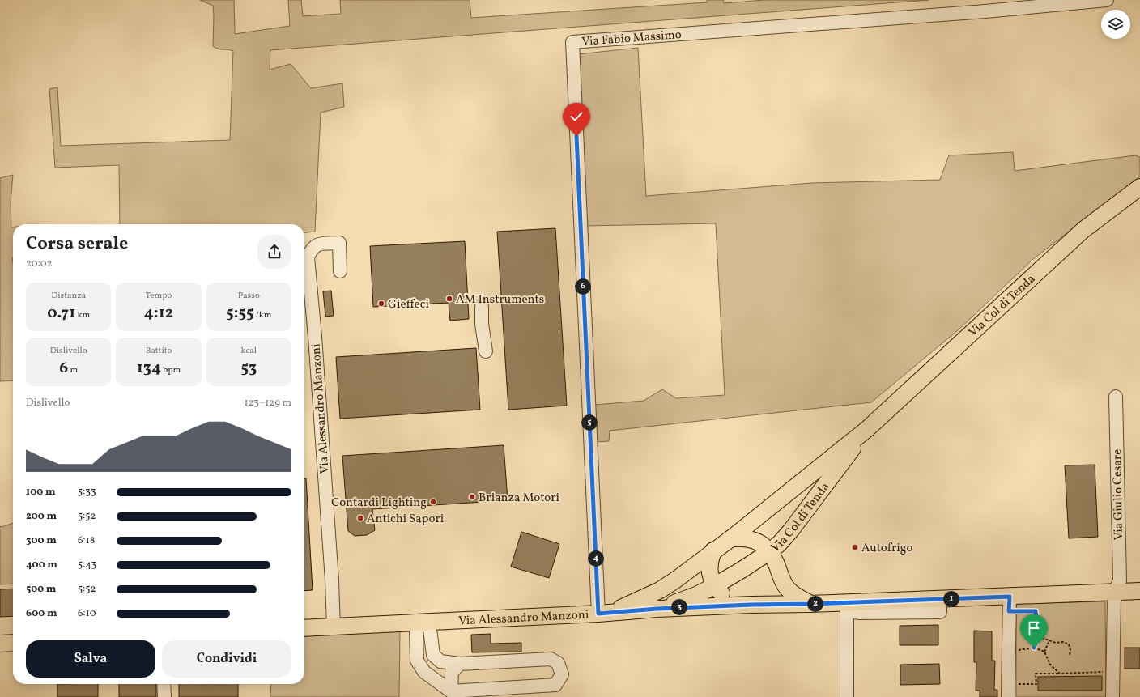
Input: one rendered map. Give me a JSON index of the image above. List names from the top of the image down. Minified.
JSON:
{"streets":{"main road":["Via Col di Tenda","Via Alessandro Manzoni"],"street":["Via Fabio Massimo","Via Giulio Cesare"]},"crossings":[["Via Fabio Massimo","Via Col di Tenda"],["Via Fabio Massimo","Via Alessandro Manzoni"],["Via Col di Tenda","Via Alessandro Manzoni"],["Via Alessandro Manzoni","Via Giulio Cesare"]],"places":["AM Instruments","Gieffeci","Brianza Motori","Contardi Lighting","Antichi Sapori","Autofrigo"],"page":{"heading":["Corsa serale","20:02"],"pins":["6","5","4","1","2","3"],"stats":[["Distanza","0.71 km"],["Tempo","4:12"],["Passo","5:55 /km"],["Dislivello","6 m"],["Battito","134 bpm"],["kcal","53"]],"chart":["Dislivello","123–129 m"],"list":[{"name":"100 m","note":"5:33"},{"name":"200 m","note":"5:52"},{"name":"300 m","note":"6:18"},{"name":"400 m","note":"5:43"},{"name":"500 m","note":"5:52"},{"name":"600 m","note":"6:10"}],"buttons":["Salva","Condividi"]}}
